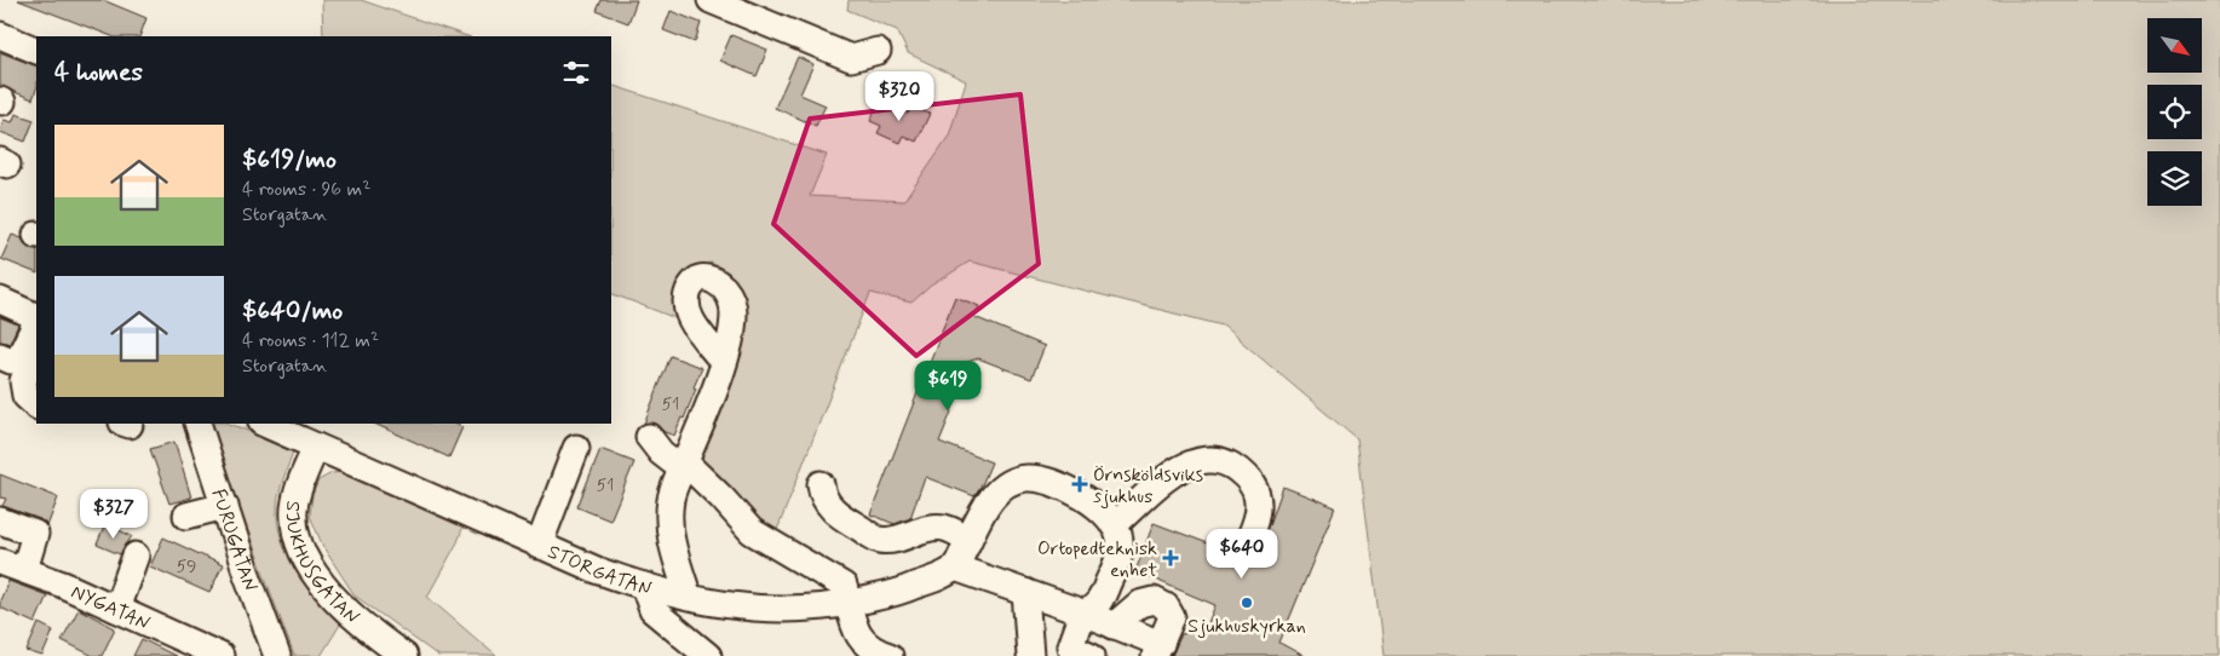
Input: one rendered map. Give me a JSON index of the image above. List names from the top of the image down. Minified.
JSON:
{"streets":{"street":["FURUGATAN","SJUKHUSGATAN","STORGATAN","NYGATAN"]},"crossings":[["SJUKHUSGATAN","STORGATAN"]],"places":{"health":["Örnsköldsviks sjukhus","Ortopedteknisk enhet"],"other":["Sjukhuskyrkan"]},"house_numbers":["51","51","59"],"north":"bottom right","page":{"heading":"4 homes","price":["$320","$619","$327","$640"],"list":[{"name":"$619/mo","note":"4 rooms · 96 m² · Storgatan"},{"name":"$640/mo","note":"4 rooms · 112 m² · Storgatan"}]}}
